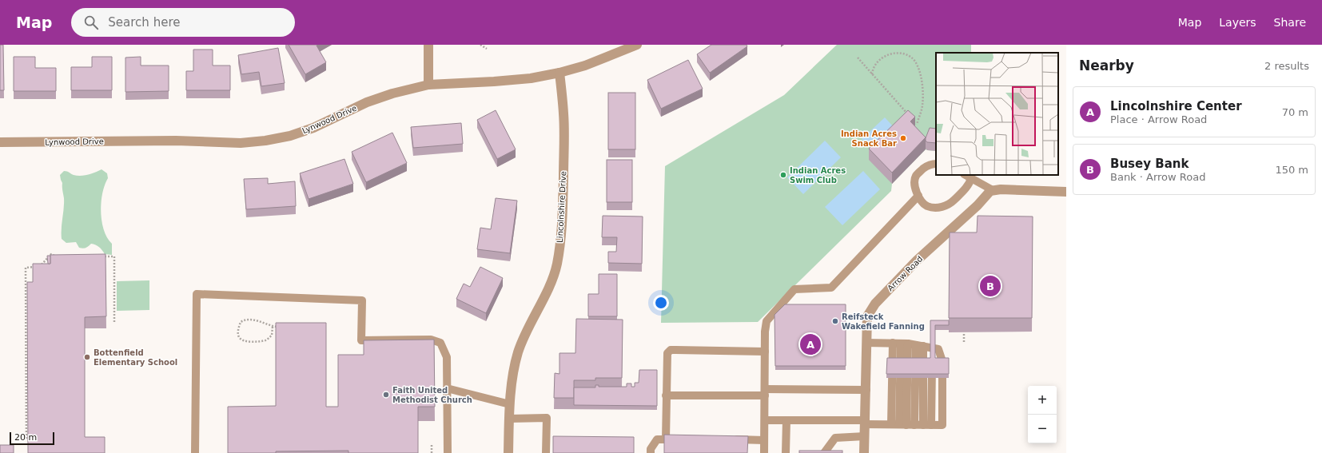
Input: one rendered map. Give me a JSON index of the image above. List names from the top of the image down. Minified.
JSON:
{"streets":{"street":["Lynwood Drive","Lincolnshire Drive","Arrow Road"]},"crossings":[["Lynwood Drive","Lincolnshire Drive"]],"places":["Indian Acres Snack Bar","Indian Acres Swim Club","Reifsteck Wakefield Fanning","Bottenfield Elementary School","Faith United Methodist Church"],"scale_bar":"20 m","page":{"header":"Map","search":"Search here","nav":["Map","Layers","Share"],"heading":["Nearby","2 results"],"list":[{"mark":"A","name":"Lincolnshire Center","note":"Place · Arrow Road","value":"70 m"},{"mark":"B","name":"Busey Bank","note":"Bank · Arrow Road","value":"150 m"}],"pins":["B","A"],"map_buttons":["+","−"],"scale":"20 m"}}
